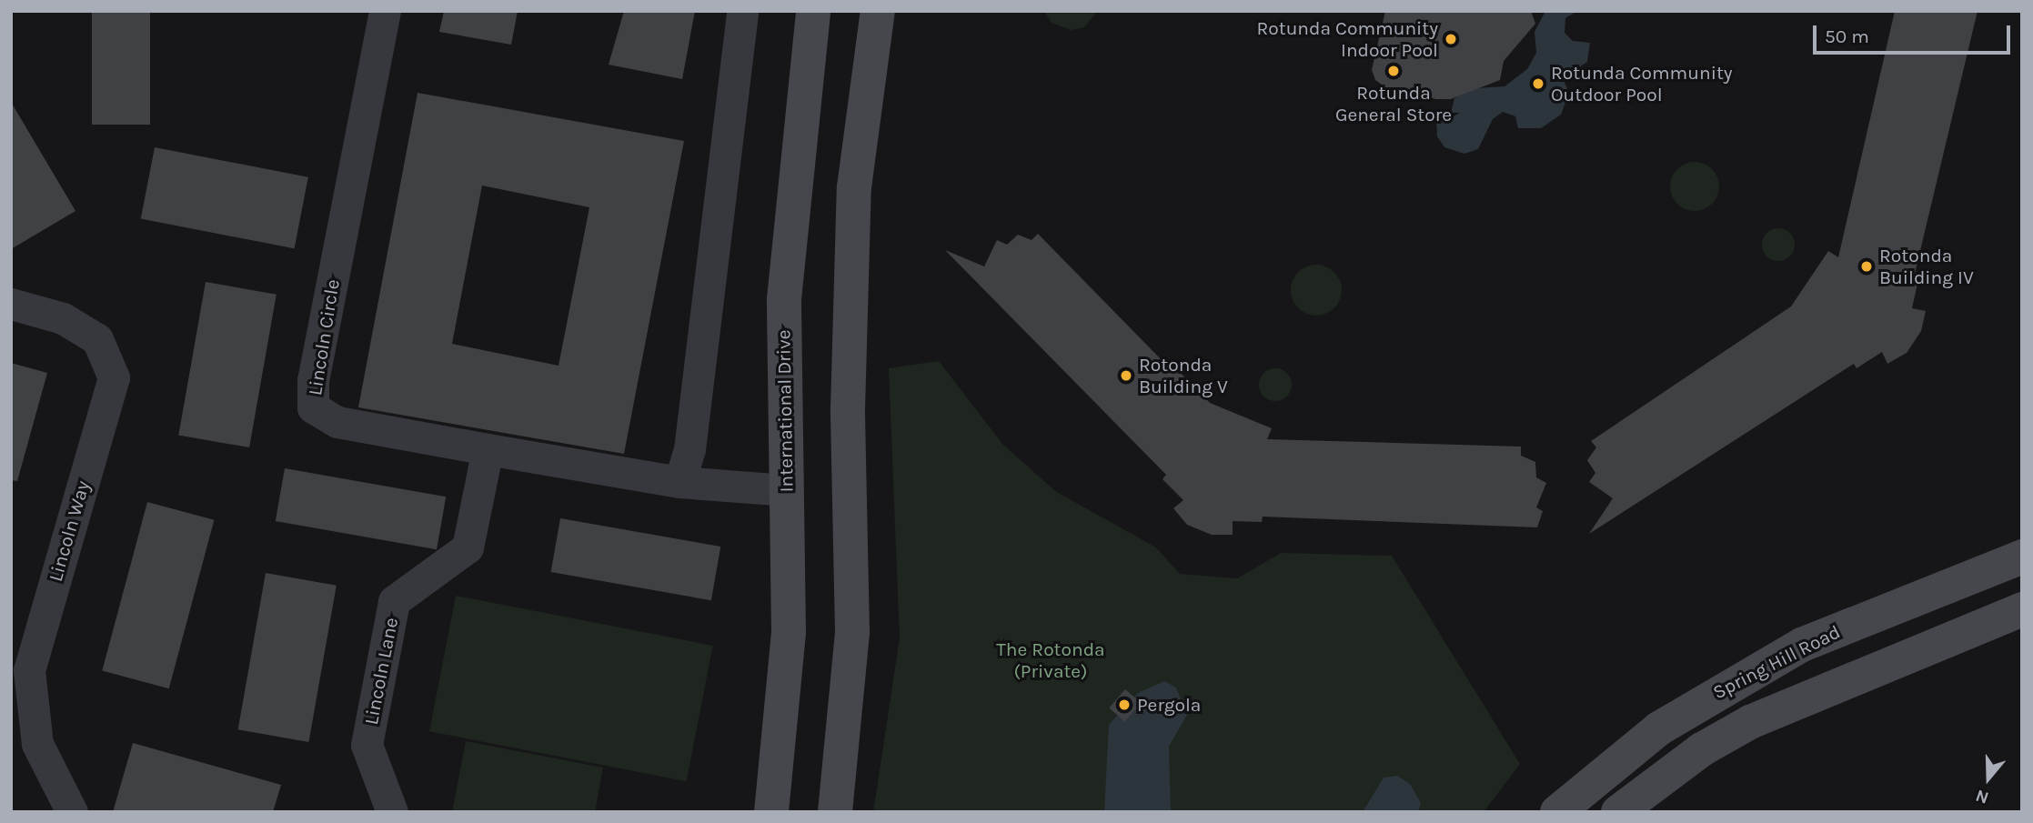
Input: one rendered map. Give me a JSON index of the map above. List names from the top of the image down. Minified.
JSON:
{"streets":{"main road":["International Drive","Spring Hill Road"],"street":["Lincoln Circle","Lincoln Way","Lincoln Lane"]},"crossings":[["Lincoln Circle","International Drive"],["Lincoln Circle","Lincoln Lane"]],"parks":["The Rotonda (Private)"],"places":["Rotunda Community Indoor Pool","Rotunda General Store","Rotunda Community Outdoor Pool","Rotonda Building IV","Rotonda Building V","Pergola"],"scale_bar":"50 m","north":"bottom"}
